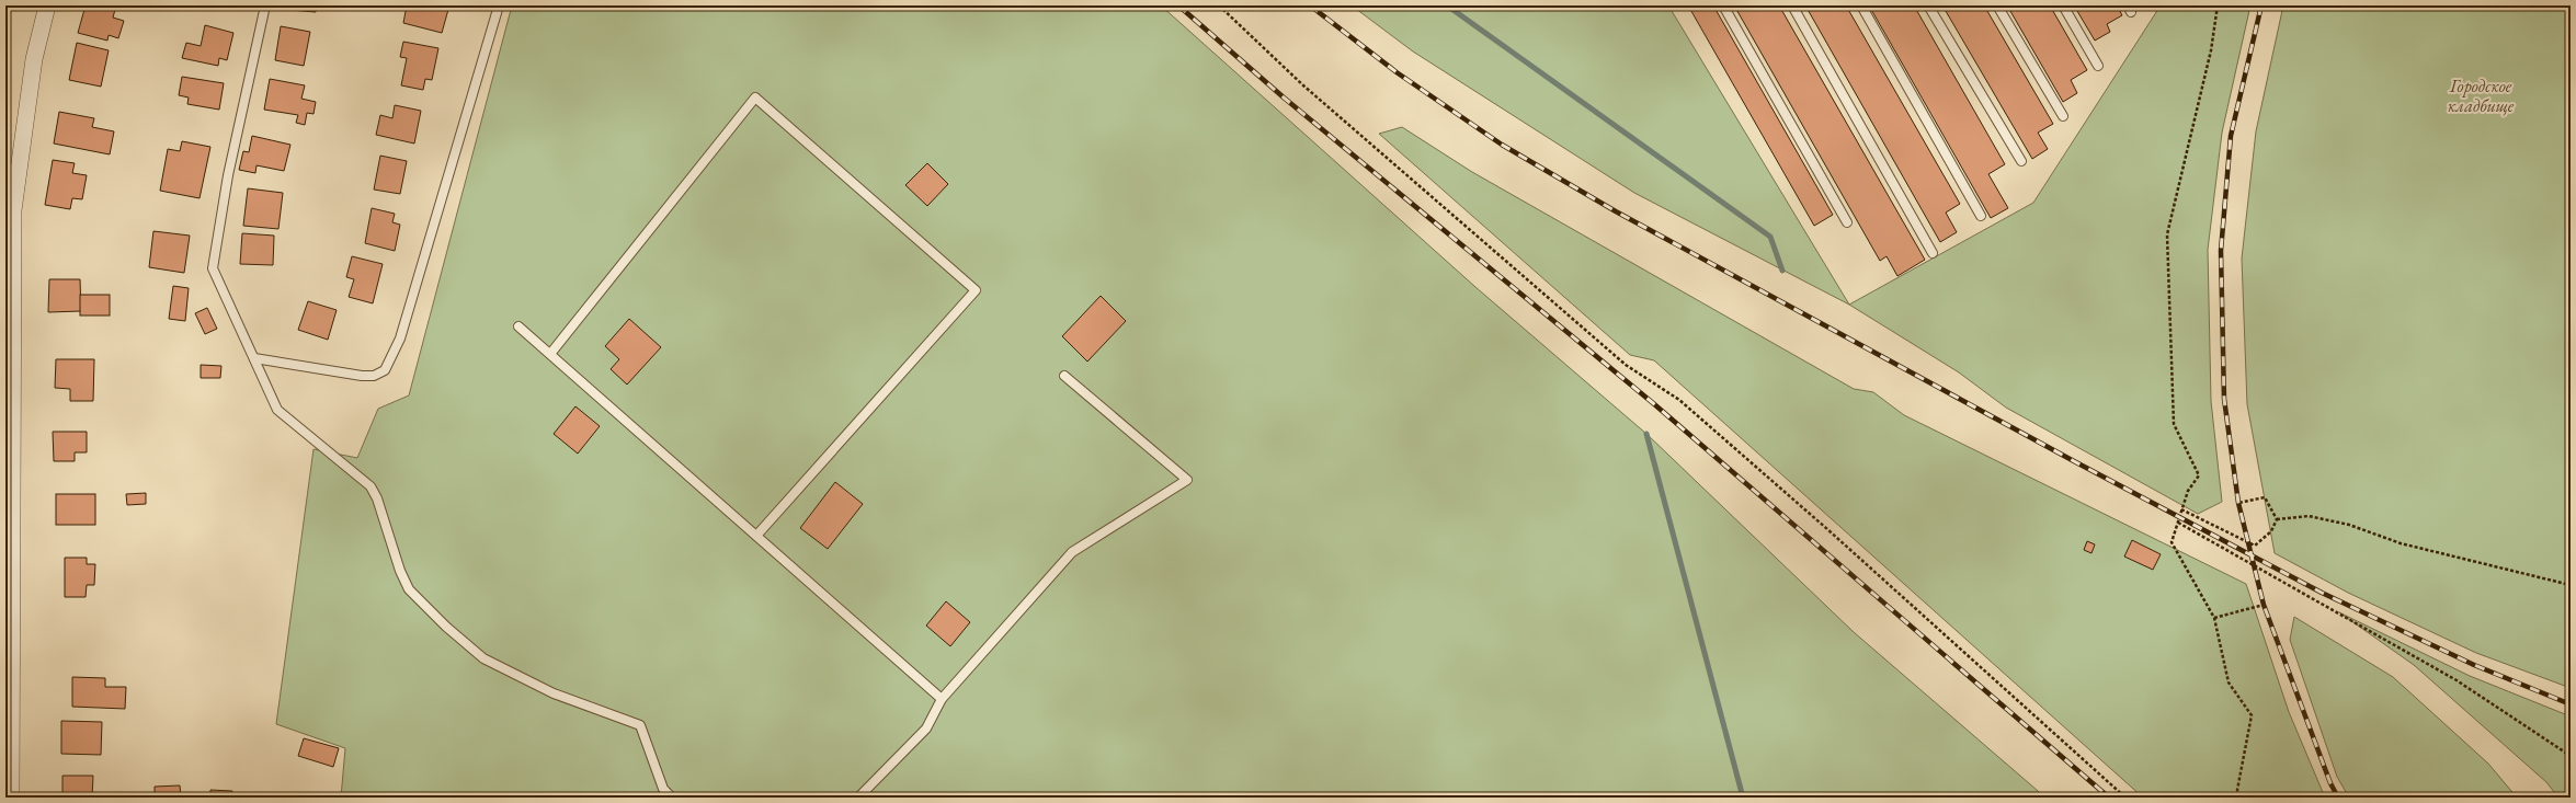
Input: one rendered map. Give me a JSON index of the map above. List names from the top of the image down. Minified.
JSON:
{"parks":["Городское кладбище"]}
